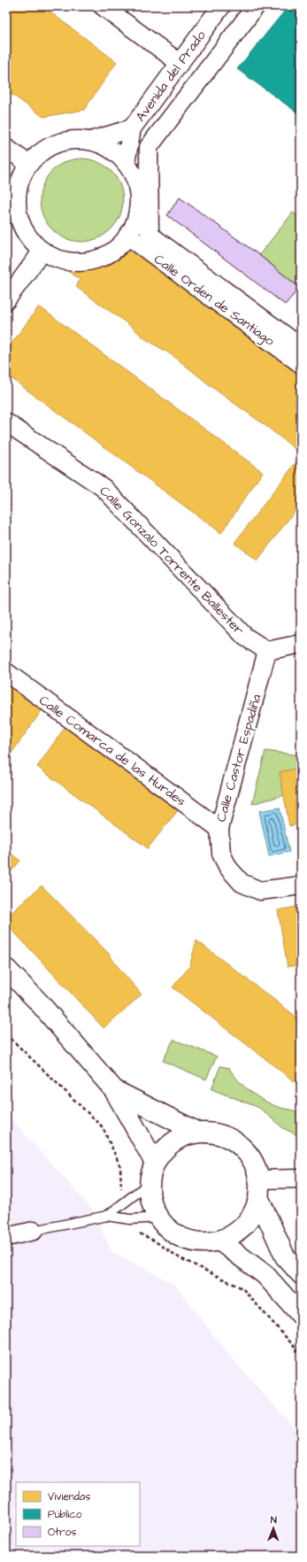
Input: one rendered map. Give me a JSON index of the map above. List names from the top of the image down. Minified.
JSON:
{"streets":{"street":["Avenida del Prado","Calle Orden de Santiago","Calle Gonzalo Torrente Ballester","Calle Comarca de las Hurdes","Calle Castor Espadiña"]},"crossings":[["Avenida del Prado","Calle Orden de Santiago"],["Calle Gonzalo Torrente Ballester","Calle Castor Espadiña"],["Calle Comarca de las Hurdes","Calle Castor Espadiña"]],"legend":["Viviendas","Público","Otros"],"north":"top"}
